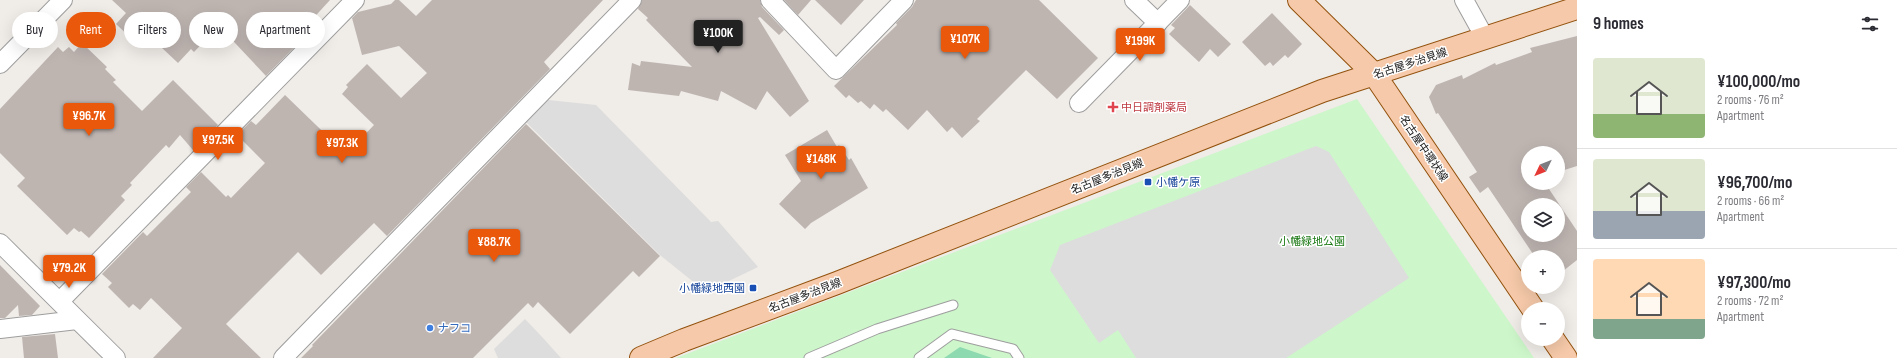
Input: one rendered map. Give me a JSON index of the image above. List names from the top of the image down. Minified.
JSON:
{"streets":{"main road":["名古屋多治見線","名古屋中環状線"]},"crossings":[["名古屋多治見線","名古屋中環状線"]],"parks":["小幡緑地公園"],"places":{"health":["中日調剤薬局"],"transit":["小幡ケ原","小幡緑地西園"],"other":["ナフコ"]},"north":"bottom left","page":{"heading":"9 homes","chip":["Buy","Rent","Filters","New","Apartment"],"price":["¥100K","¥107K","¥199K","¥96.7K","¥97.5K","¥97.3K","¥148K","¥88.7K","¥79.2K"],"list":[{"name":"¥100,000/mo","note":"2 rooms · 76 m² · Apartment"},{"name":"¥96,700/mo","note":"2 rooms · 66 m² · Apartment"},{"name":"¥97,300/mo","note":"2 rooms · 72 m² · Apartment"}],"map_buttons":["+","−"]}}
